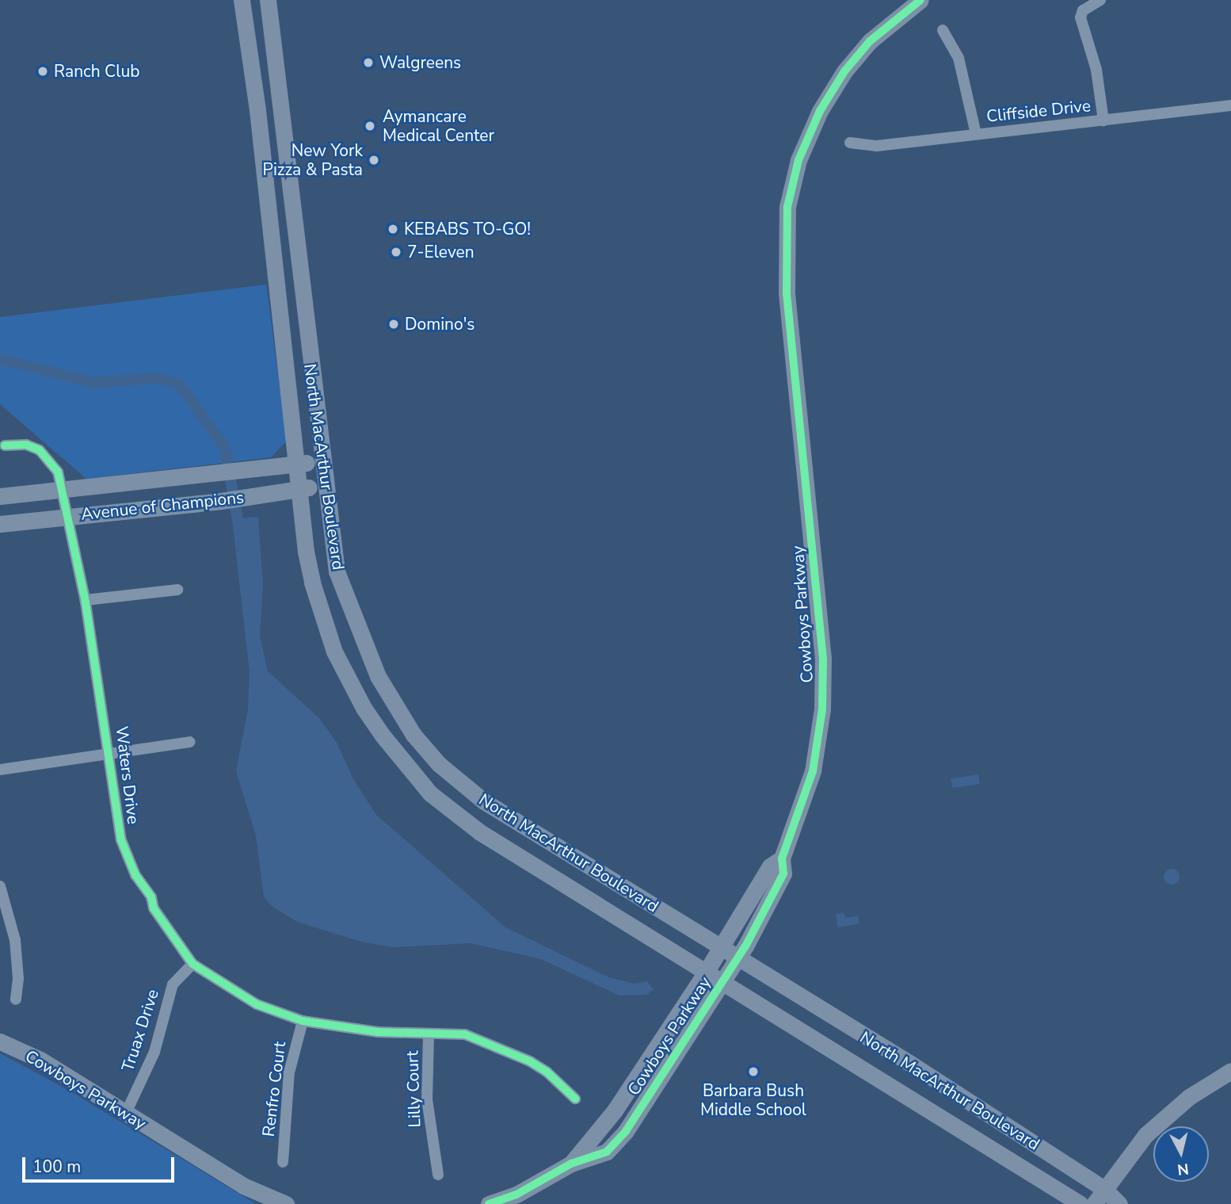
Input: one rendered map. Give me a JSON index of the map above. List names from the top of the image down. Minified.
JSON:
{"streets":{"main road":["North MacArthur Boulevard","Avenue of Champions","Cowboys Parkway"],"street":["Cliffside Drive","Waters Drive","Truax Drive","Renfro Court","Lilly Court"]},"crossings":[["North MacArthur Boulevard","Avenue of Champions"],["North MacArthur Boulevard","Cowboys Parkway"],["Avenue of Champions","Waters Drive"],["Cowboys Parkway","Truax Drive"],["Waters Drive","Truax Drive"],["Waters Drive","Renfro Court"],["Waters Drive","Lilly Court"]],"places":["Walgreens","Ranch Club","Aymancare Medical Center","New York Pizza & Pasta","KEBABS TO-GO!","7-Eleven","Domino's","Barbara Bush Middle School"],"scale_bar":"100 m","north":"bottom"}
